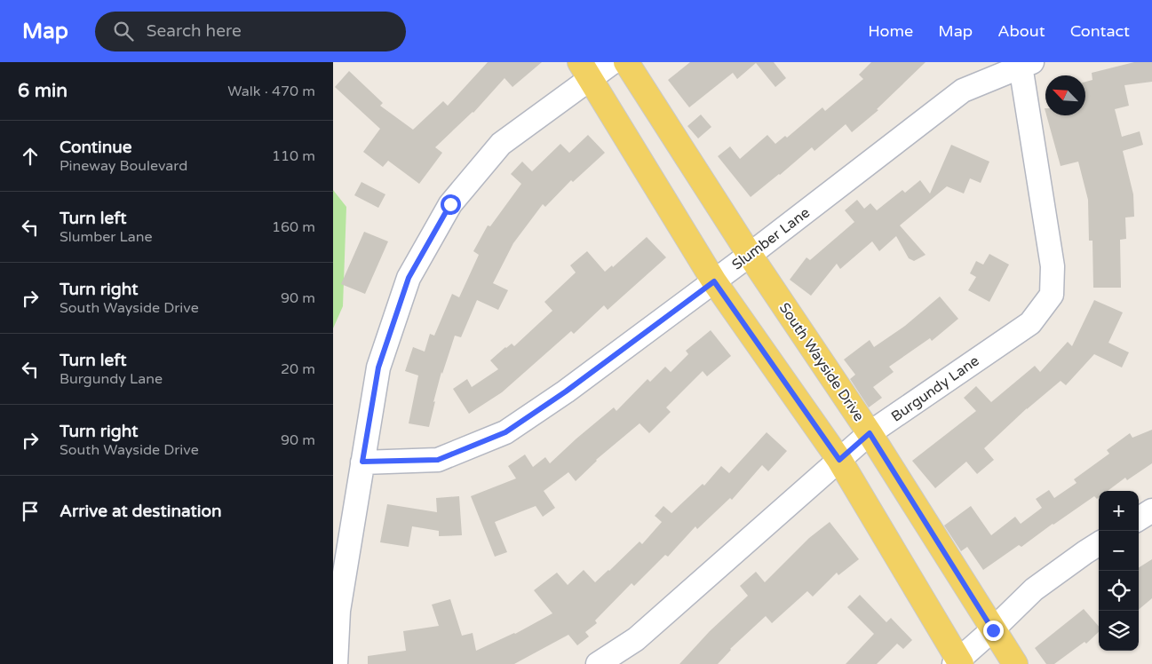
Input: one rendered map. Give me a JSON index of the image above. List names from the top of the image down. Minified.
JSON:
{"streets":{"main road":["South Wayside Drive"],"street":["Slumber Lane","Burgundy Lane"]},"crossings":[["Slumber Lane","South Wayside Drive"],["Slumber Lane","Burgundy Lane"],["South Wayside Drive","Burgundy Lane"]],"north":"top left","page":{"header":"Map","search":"Search here","nav":["Home","Map","About","Contact"],"heading":["6 min","Walk · 470 m"],"list":[["Continue","Pineway Boulevard","110 m"],["Turn left","Slumber Lane","160 m"],["Turn right","South Wayside Drive","90 m"],["Turn left","Burgundy Lane","20 m"],["Turn right","South Wayside Drive","90 m"],"Arrive at destination"],"map_buttons":["+","−"]}}
